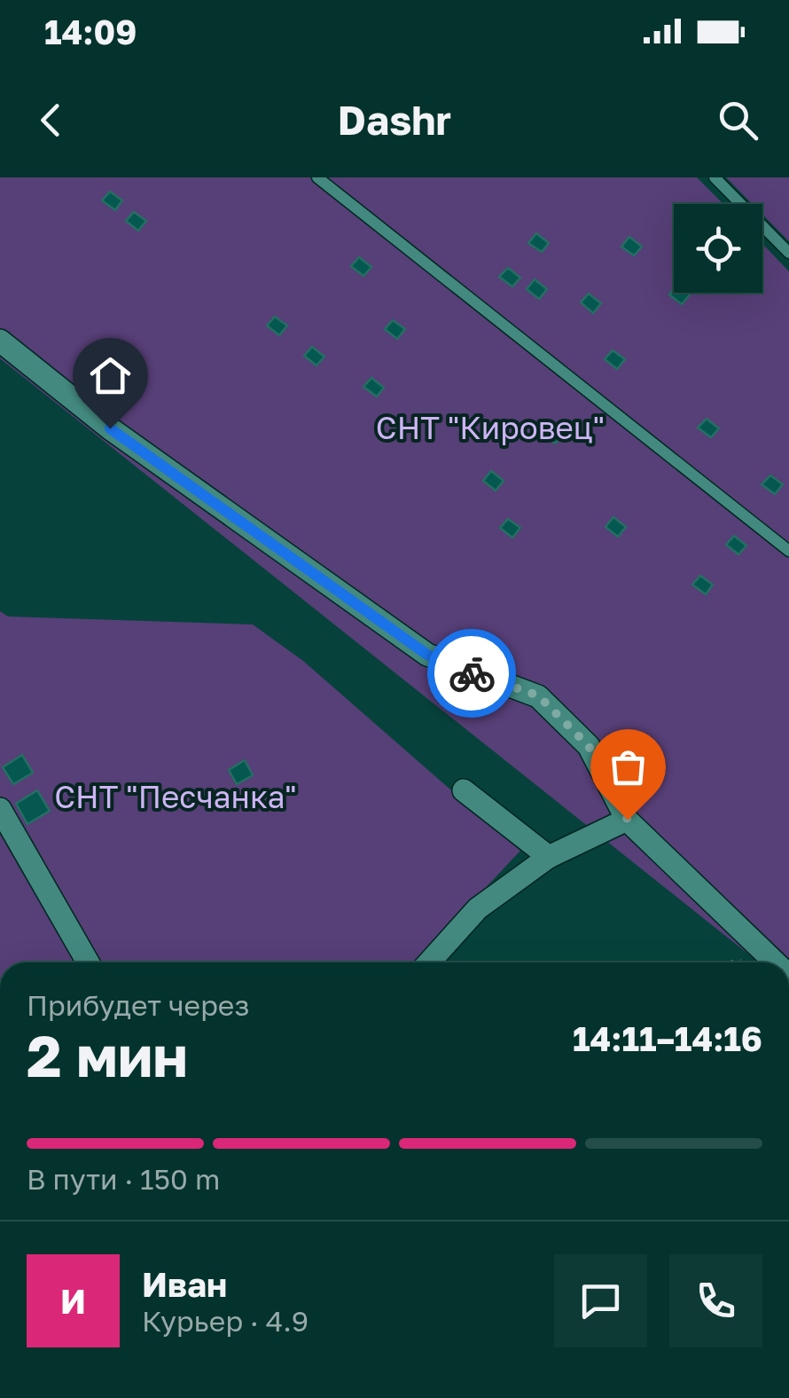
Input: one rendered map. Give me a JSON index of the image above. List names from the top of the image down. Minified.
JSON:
{"parks":["СНТ \"Кировец\"","СНТ \"Песчанка\""],"page":{"status":"14:09","header":"Dashr","heading":["2 мин","Прибудет через","14:11–14:16"],"panel":["Иван","Курьер · 4.9"],"bar":"В пути · 150 m","round":"И"}}
